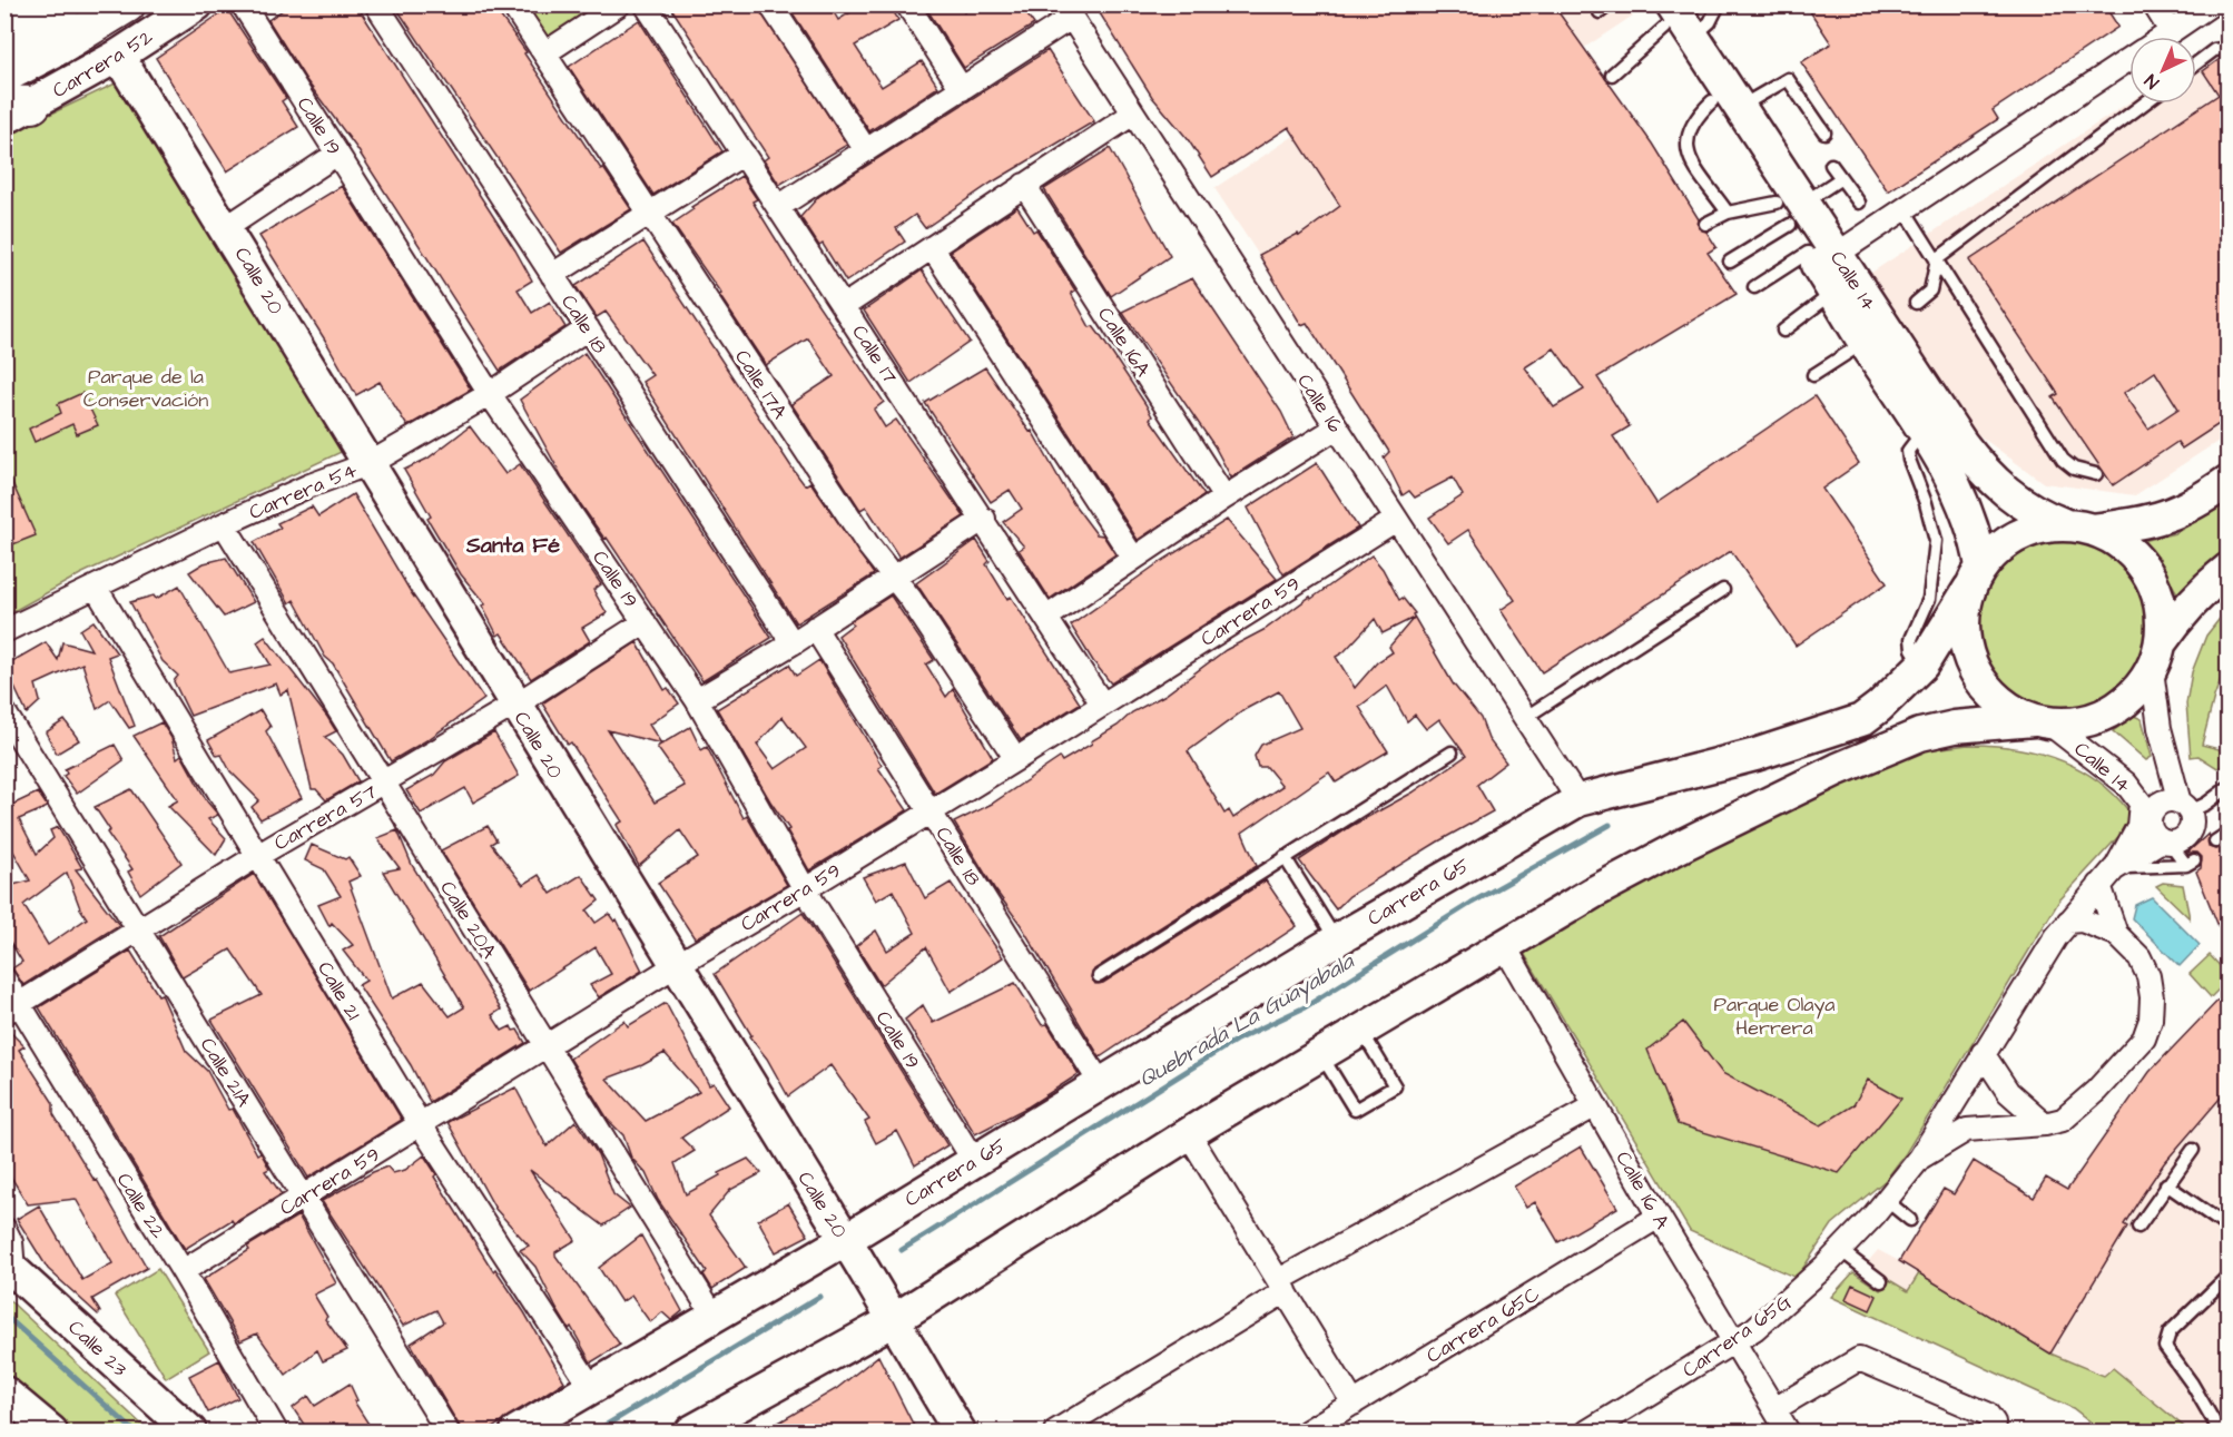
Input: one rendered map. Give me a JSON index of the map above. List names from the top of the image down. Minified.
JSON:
{"streets":{"main road":["Carrera 52","Calle 20","Calle 14","Carrera 65","Calle 23"],"street":["Calle 19","Calle 18","Calle 16A","Calle 17","Calle 17A","Calle 16","Carrera 54","Carrera 59","Carrera 57","Calle 20A","Calle 21","Calle 21A","Calle 16 A","Calle 22","Carrera 65C","Carrera 65G"]},"crossings":[["Carrera 52","Calle 20"],["Calle 19","Carrera 54"],["Calle 19","Carrera 59"],["Calle 19","Carrera 57"],["Calle 19","Carrera 65"],["Calle 20","Carrera 54"],["Calle 20","Carrera 59"],["Calle 20","Carrera 57"],["Calle 20","Carrera 65"],["Calle 14","Carrera 65"],["Calle 14","Carrera 65G"],["Calle 18","Carrera 54"],["Calle 18","Carrera 59"],["Calle 18","Carrera 65"],["Calle 17","Carrera 59"],["Calle 17A","Carrera 59"],["Calle 16","Carrera 59"],["Calle 16","Carrera 65"],["Carrera 54","Calle 20A"],["Carrera 54","Calle 21"],["Carrera 59","Calle 20A"],["Carrera 59","Calle 21"],["Carrera 59","Calle 21A"],["Carrera 59","Calle 22"],["Carrera 57","Calle 20A"],["Carrera 57","Calle 21"],["Carrera 57","Calle 21A"],["Carrera 57","Calle 22"],["Carrera 65","Calle 20A"],["Carrera 65","Calle 21"],["Calle 16 A","Carrera 65C"],["Calle 16 A","Carrera 65G"]],"districts":["Santa Fé"],"water":["Quebrada La Guayabala"],"parks":["Parque de la Conservación","Parque Olaya Herrera"],"north":"bottom left"}
